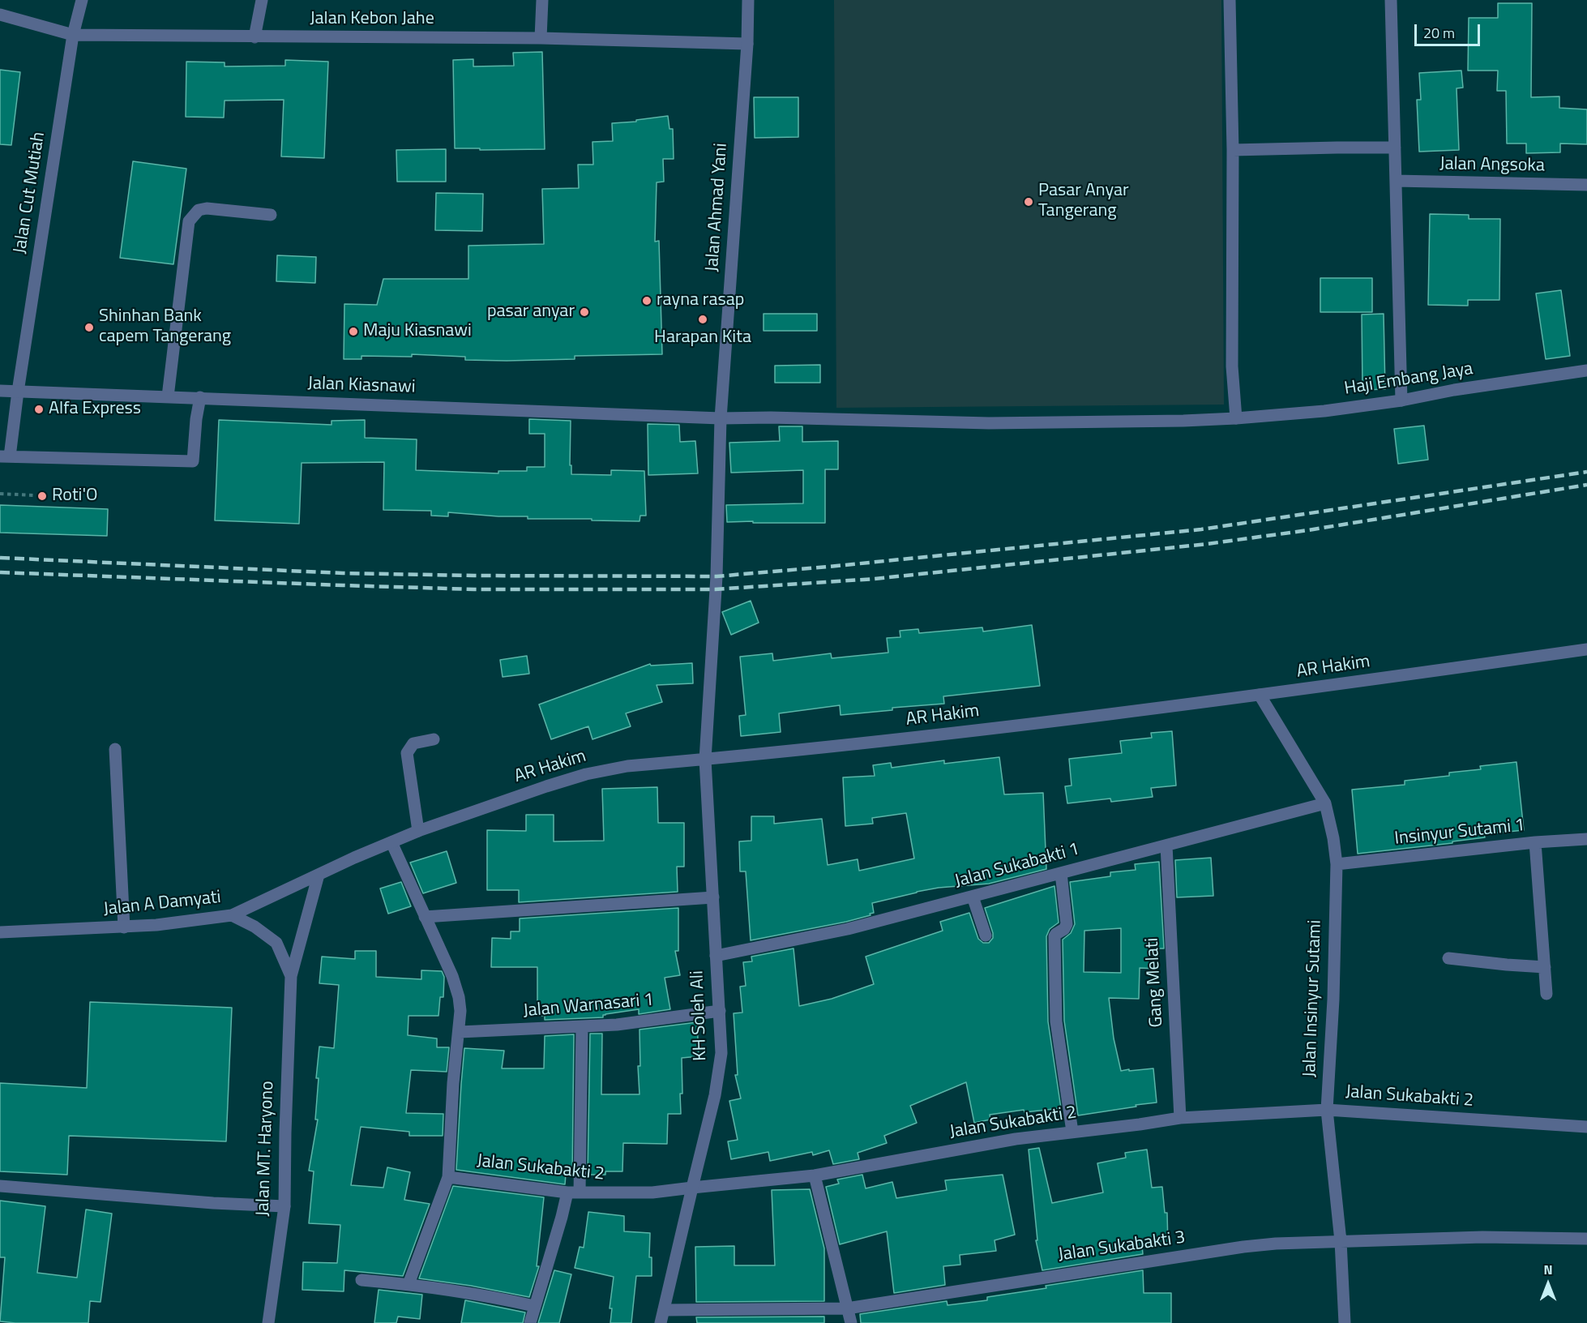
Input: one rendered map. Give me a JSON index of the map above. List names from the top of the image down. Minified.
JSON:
{"streets":{"street":["Jalan Kebon Jahe","Jalan Angsoka","Jalan Cut Mutiah","Jalan Ahmad Yani","Haji Embang Jaya","Jalan Kiasnawi","AR Hakim","Insinyur Sutami 1","Jalan Sukabakti 1","Jalan A Damyati","Gang Melati","Jalan Insinyur Sutami","Jalan Warnasari 1","KH Soleh Ali","Jalan Sukabakti 2","Jalan MT. Haryono","Jalan Sukabakti 3"]},"crossings":[["Jalan Kebon Jahe","Jalan Cut Mutiah"],["Jalan Kebon Jahe","Jalan Ahmad Yani"],["Jalan Cut Mutiah","Jalan Kiasnawi"],["Jalan Ahmad Yani","Jalan Kiasnawi"],["Jalan Ahmad Yani","AR Hakim"],["Jalan Ahmad Yani","KH Soleh Ali"],["Haji Embang Jaya","Jalan Kiasnawi"],["AR Hakim","Jalan A Damyati"],["AR Hakim","Jalan Insinyur Sutami"],["AR Hakim","KH Soleh Ali"],["AR Hakim","Jalan MT. Haryono"],["Insinyur Sutami 1","Jalan Insinyur Sutami"],["Jalan Sukabakti 1","Gang Melati"],["Jalan Sukabakti 1","Jalan Insinyur Sutami"],["Jalan Sukabakti 1","KH Soleh Ali"],["Jalan A Damyati","Jalan MT. Haryono"],["Gang Melati","Jalan Sukabakti 2"],["Jalan Insinyur Sutami","Jalan Sukabakti 2"],["Jalan Insinyur Sutami","Jalan Sukabakti 3"],["Jalan Warnasari 1","KH Soleh Ali"],["KH Soleh Ali","Jalan Sukabakti 2"],["KH Soleh Ali","Jalan Sukabakti 3"]],"places":["Pasar Anyar Tangerang","rayna rasap","pasar anyar","Harapan Kita","Shinhan Bank capem Tangerang","Maju Kiasnawi","Alfa Express","Roti'O"],"scale_bar":"20 m","north":"top"}
